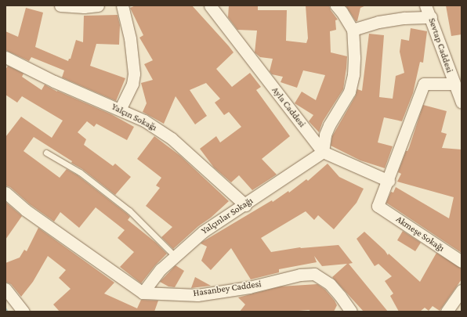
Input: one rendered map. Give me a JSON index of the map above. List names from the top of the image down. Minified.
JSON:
{"streets":{"street":["Sevtap Caddesi","Ayla Caddesi","Yalçın Sokağı","Yalçınlar Sokağı","Akmeşe Sokağı","Hasanbey Caddesi"]},"crossings":[["Ayla Caddesi","Yalçınlar Sokağı"],["Ayla Caddesi","Akmeşe Sokağı"],["Yalçın Sokağı","Yalçınlar Sokağı"],["Yalçınlar Sokağı","Hasanbey Caddesi"]]}
